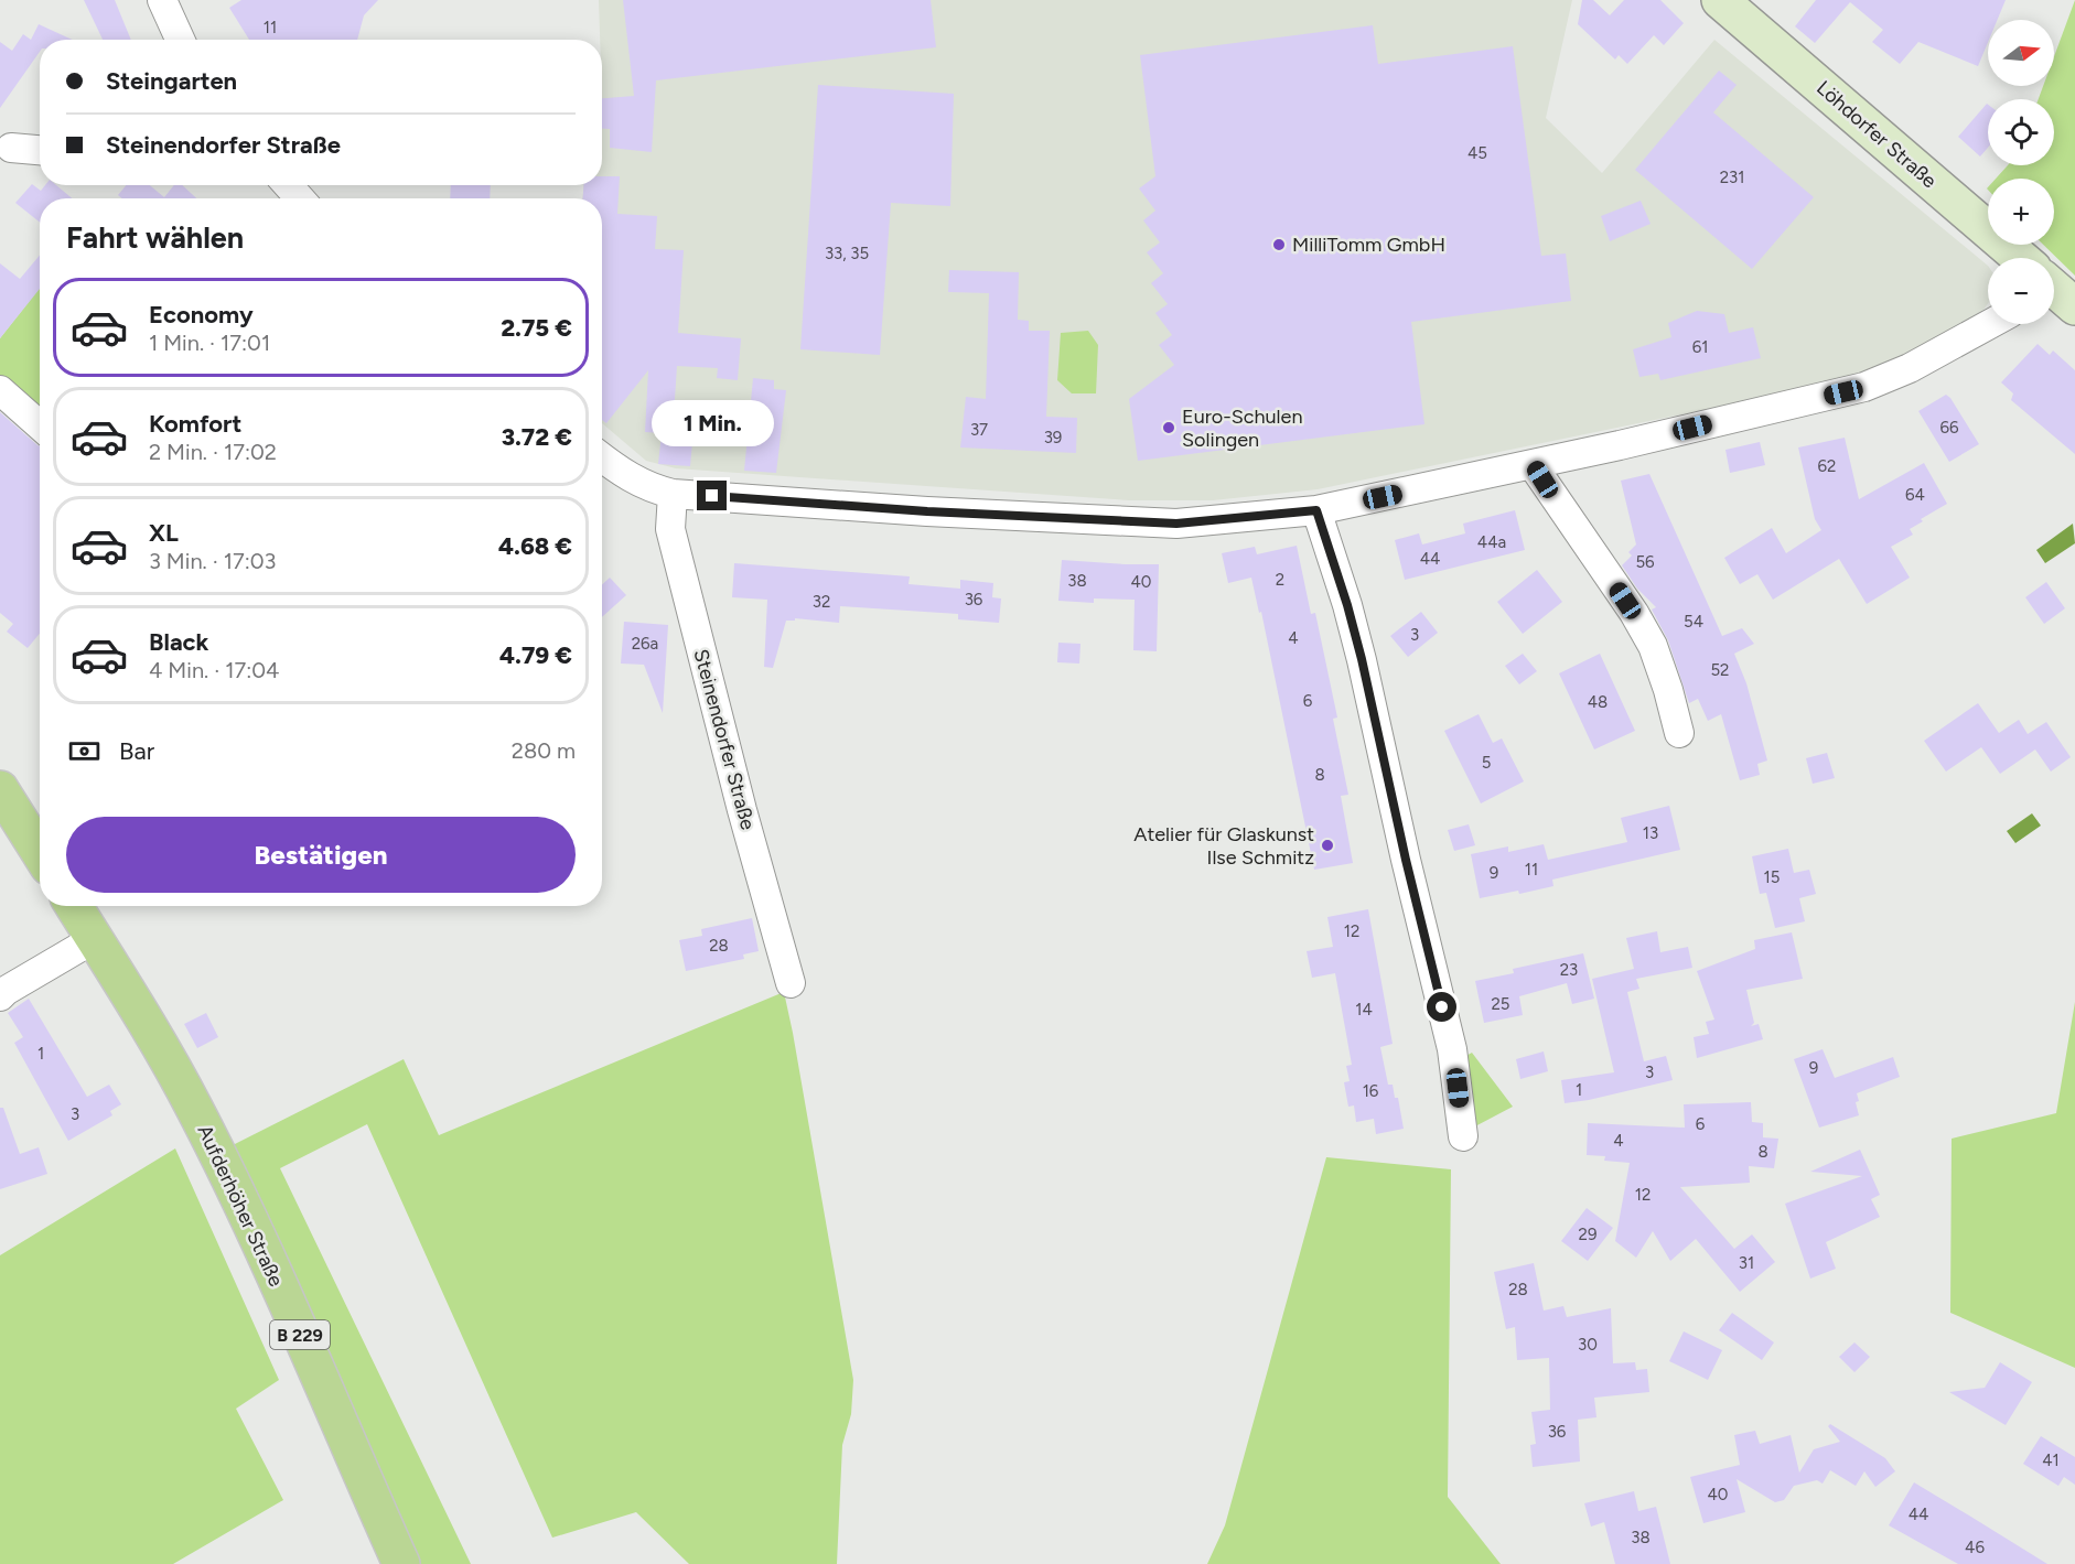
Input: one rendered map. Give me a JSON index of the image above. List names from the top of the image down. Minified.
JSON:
{"streets":{"main road":["Löhdorfer Straße","Aufderhöher Straße","B 229"],"street":["Steinendorfer Straße"]},"places":["MilliTomm GmbH","Euro-Schulen Solingen","Atelier für Glaskunst Ilse Schmitz"],"house_numbers":["11","45","231","33, 35","61","66","37","39","62","64","44a","44","56","2","38","40","36","32","54","3","4","26a","52","6","48","5","8","13","11","9","15","12","28","23","25","14","1","9","3","1","16","3","6","4","8","12","29","31","28","30","36","41","40","44","38","46"],"north":"right","page":{"map_buttons":["+","−"],"banner":["Steingarten","Steinendorfer Straße"],"heading":"Fahrt wählen","list":[{"name":"Economy","note":"1 Min. · 17:01","value":"2.75 €"},{"name":"Komfort","note":"2 Min. · 17:02","value":"3.72 €"},{"name":"XL","note":"3 Min. · 17:03","value":"4.68 €"},{"name":"Black","note":"4 Min. · 17:04","value":"4.79 €"}],"bubble":"1 Min.","pay":["Bar","280 m"],"buttons":"Bestätigen"}}
